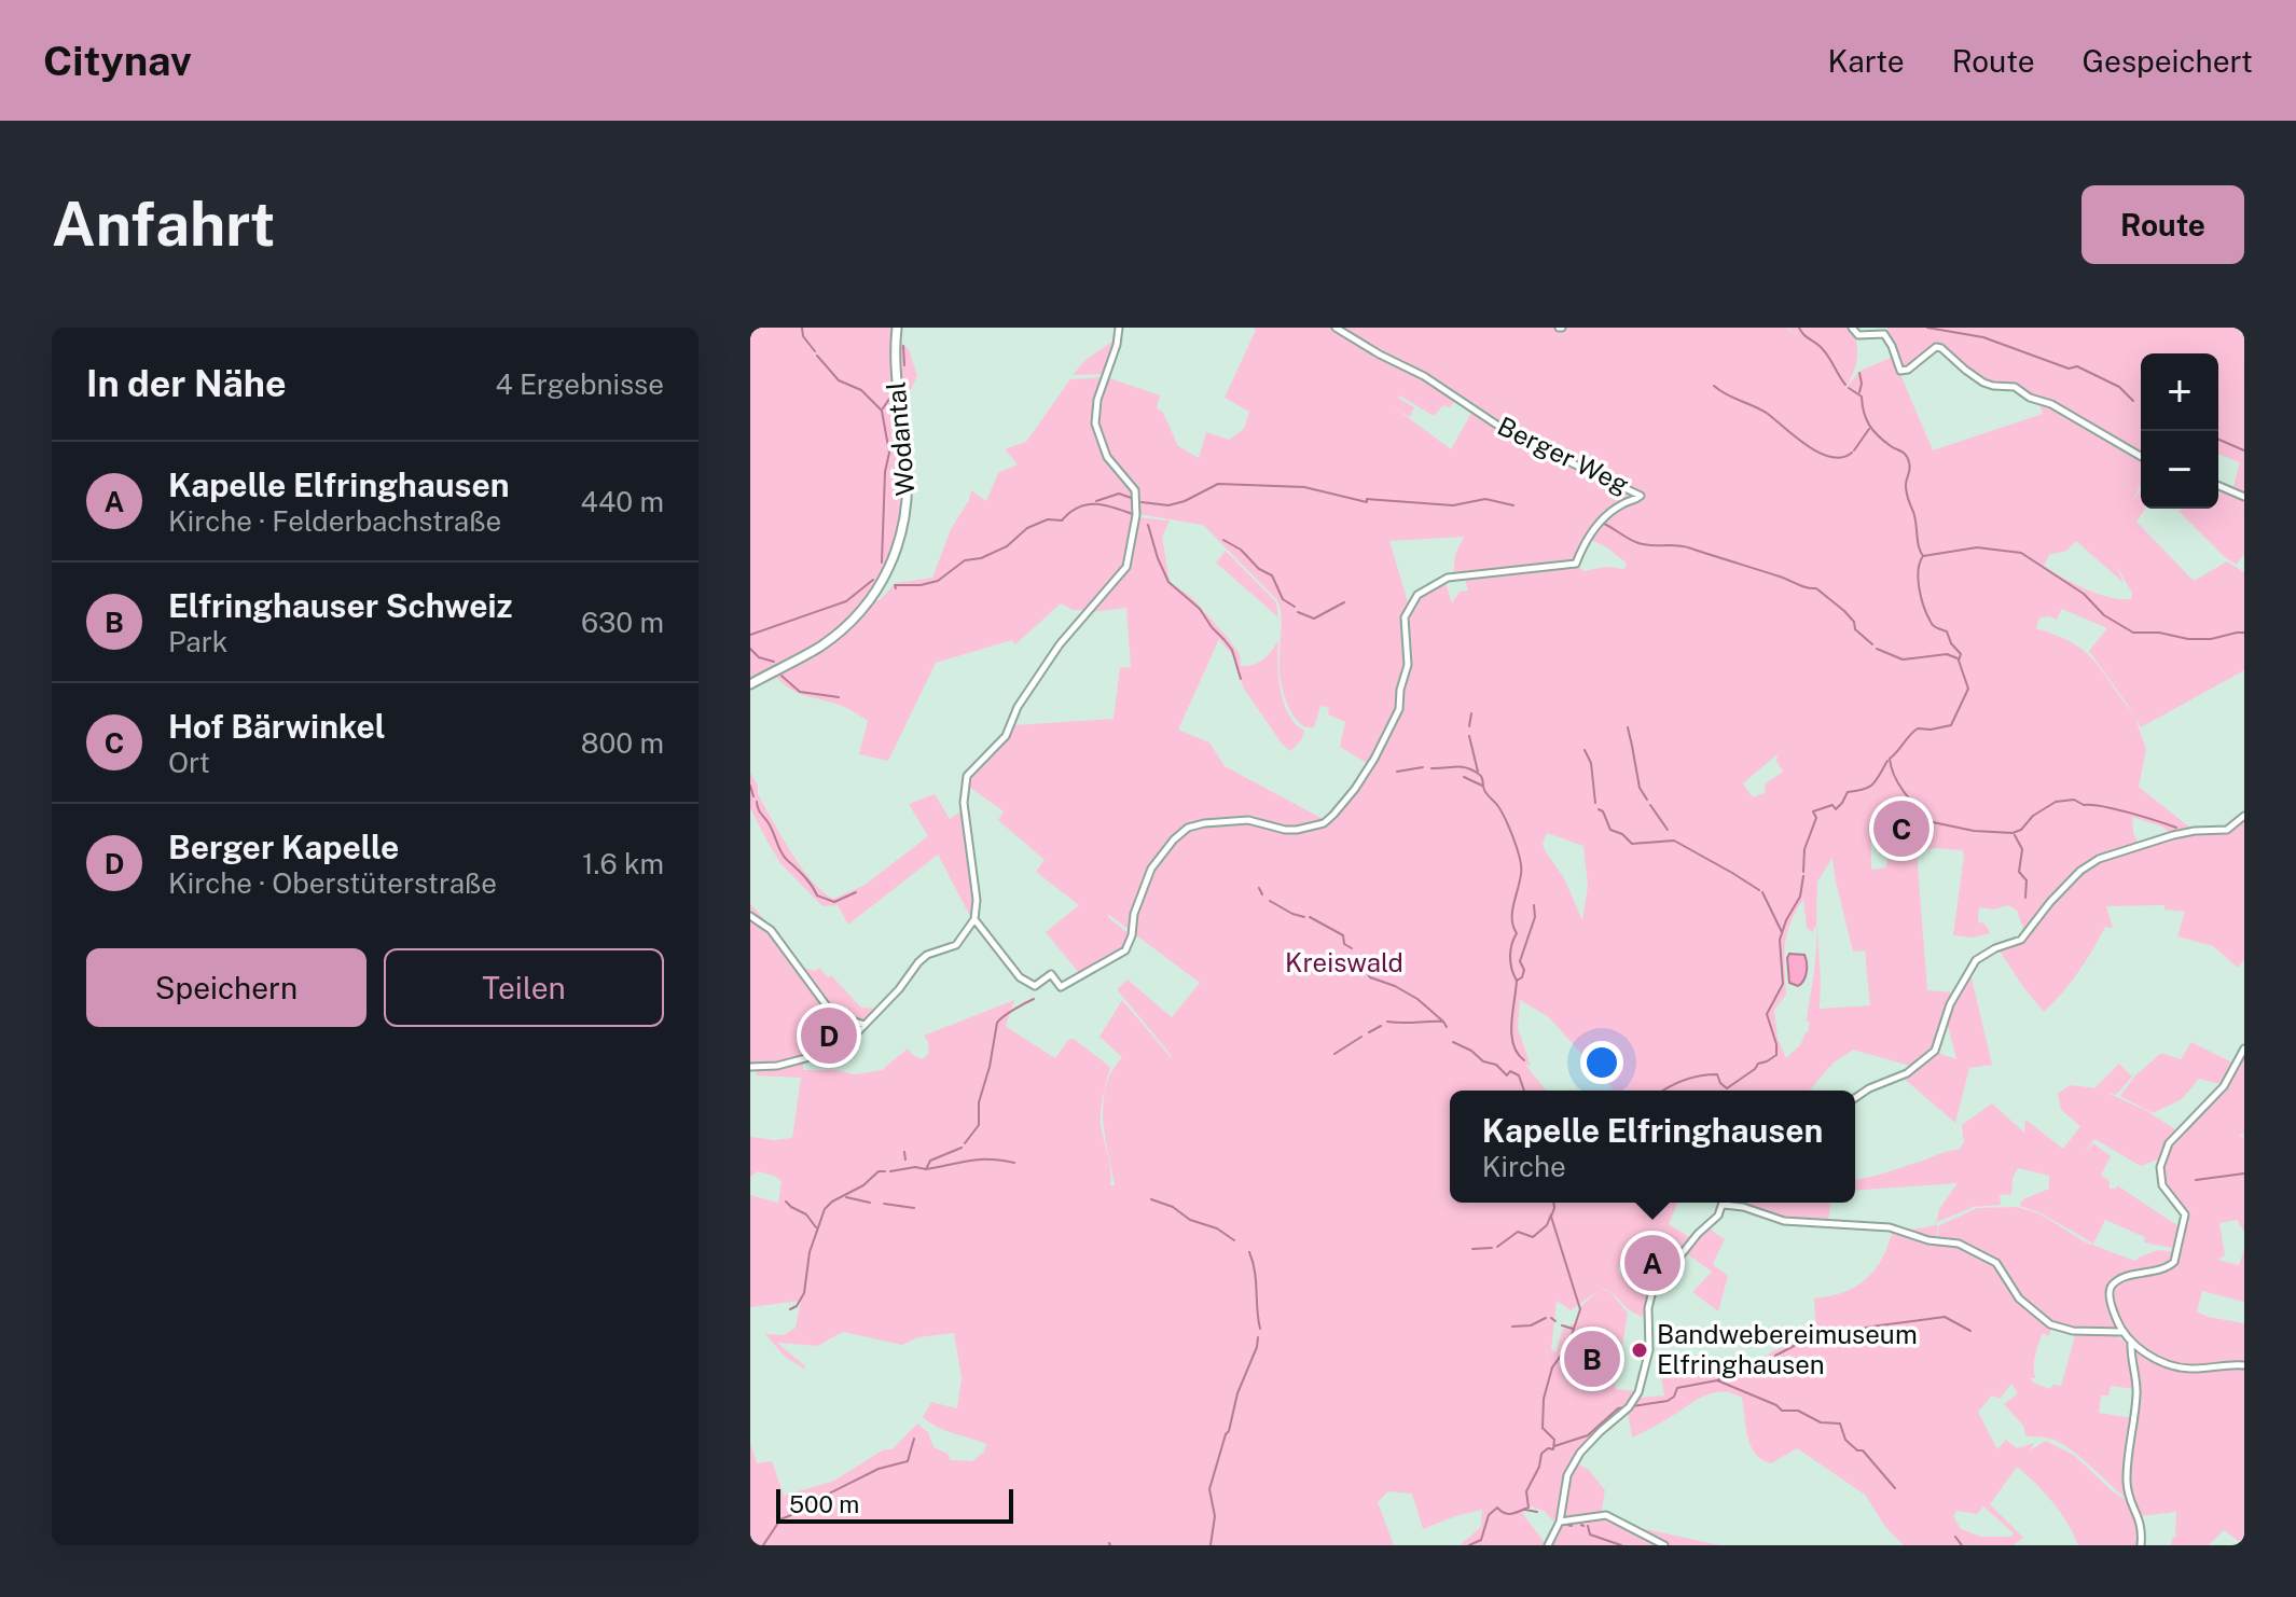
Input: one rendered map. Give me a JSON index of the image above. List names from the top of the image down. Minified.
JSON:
{"streets":{"main road":["Wodantal"],"street":["Berger Weg"]},"parks":["Kreiswald"],"places":["Bandwebereimuseum Elfringhausen"],"scale_bar":"500 m","page":{"header":"Citynav","nav":["Karte","Route","Gespeichert"],"buttons":["Route",["Speichern","Teilen"]],"title":"Anfahrt","heading":["In der Nähe","4 Ergebnisse"],"map_buttons":["+","−"],"list":[{"mark":"A","name":"Kapelle Elfringhausen","note":"Kirche · Felderbachstraße","value":"440 m"},{"mark":"B","name":"Elfringhauser Schweiz","note":"Park","value":"630 m"},{"mark":"C","name":"Hof Bärwinkel","note":"Ort","value":"800 m"},{"mark":"D","name":"Berger Kapelle","note":"Kirche · Oberstüterstraße","value":"1.6 km"}],"pins":["C","D","A","B"],"popup":["Kapelle Elfringhausen","Kirche"],"scale":"500 m"}}
